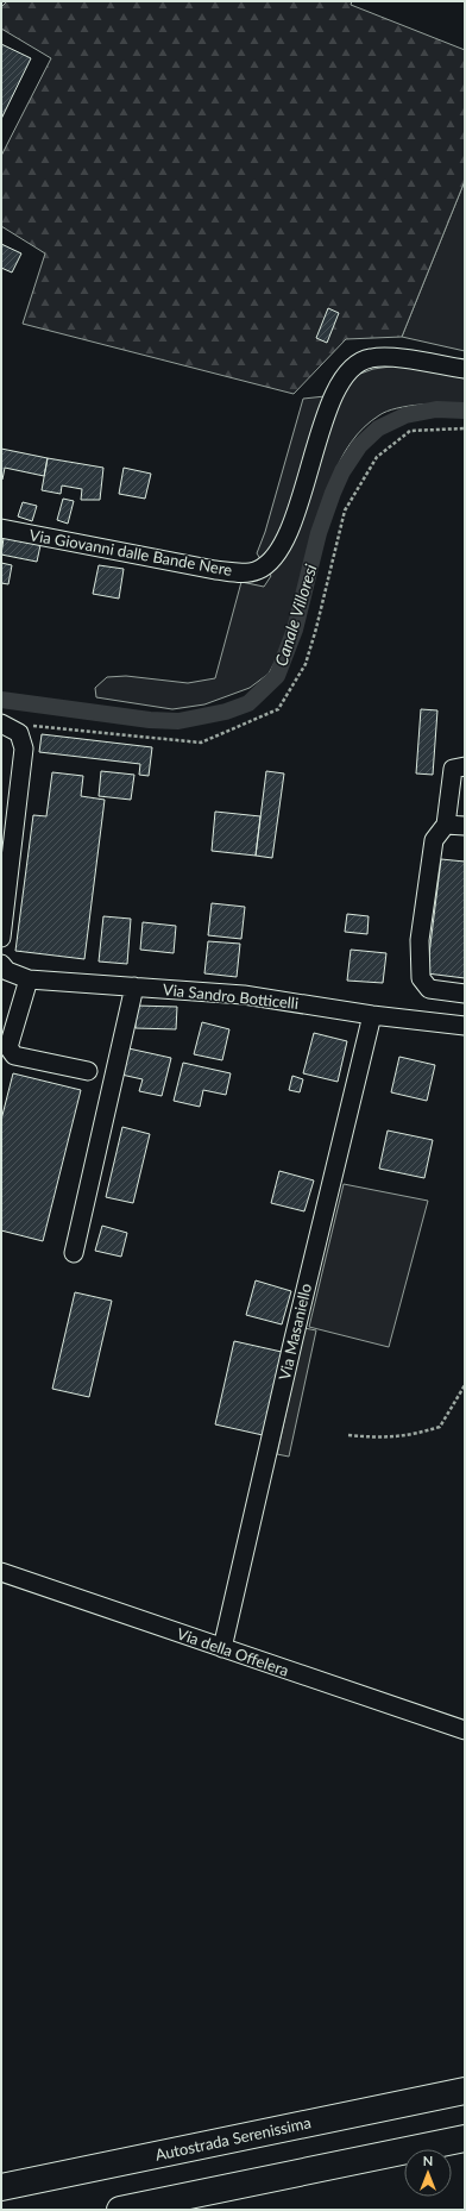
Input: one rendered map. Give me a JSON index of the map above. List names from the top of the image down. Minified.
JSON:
{"streets":{"highway":["Autostrada Serenissima"],"street":["Via Giovanni dalle Bande Nere","Via Sandro Botticelli","Via Masaniello","Via della Offelera"]},"crossings":[["Via Sandro Botticelli","Via Masaniello"],["Via Masaniello","Via della Offelera"]],"water":["Canale Villoresi"],"north":"top"}
